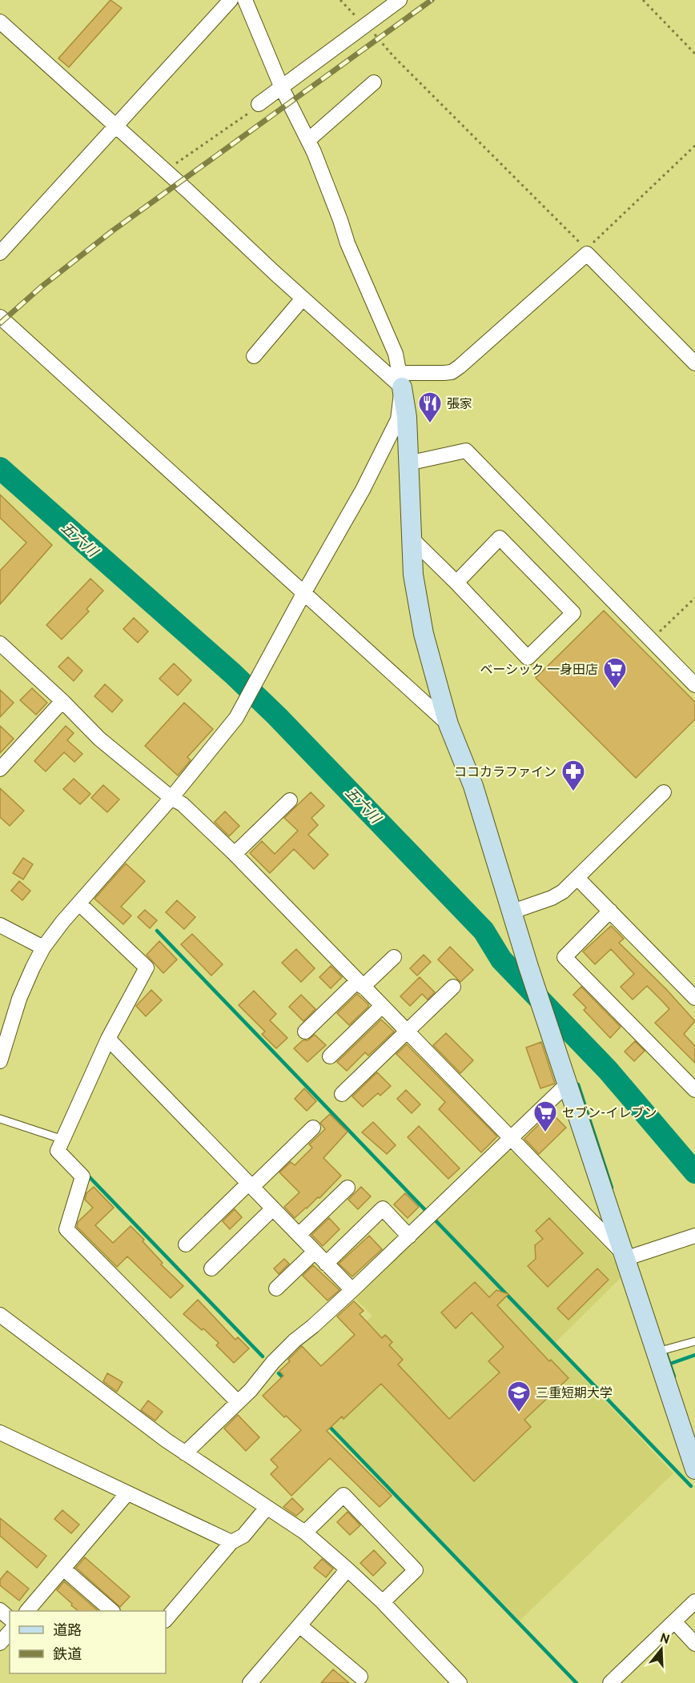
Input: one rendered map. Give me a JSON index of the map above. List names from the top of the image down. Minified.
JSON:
{"water":["五六川"],"places":{"restaurant":["張家"],"supermarket":["ベーシック 一身田店","セブン-イレブン"],"pharmacy":["ココカラファイン"],"school or university":["三重短期大学"]},"legend":["道路","鉄道"],"north":"top"}
